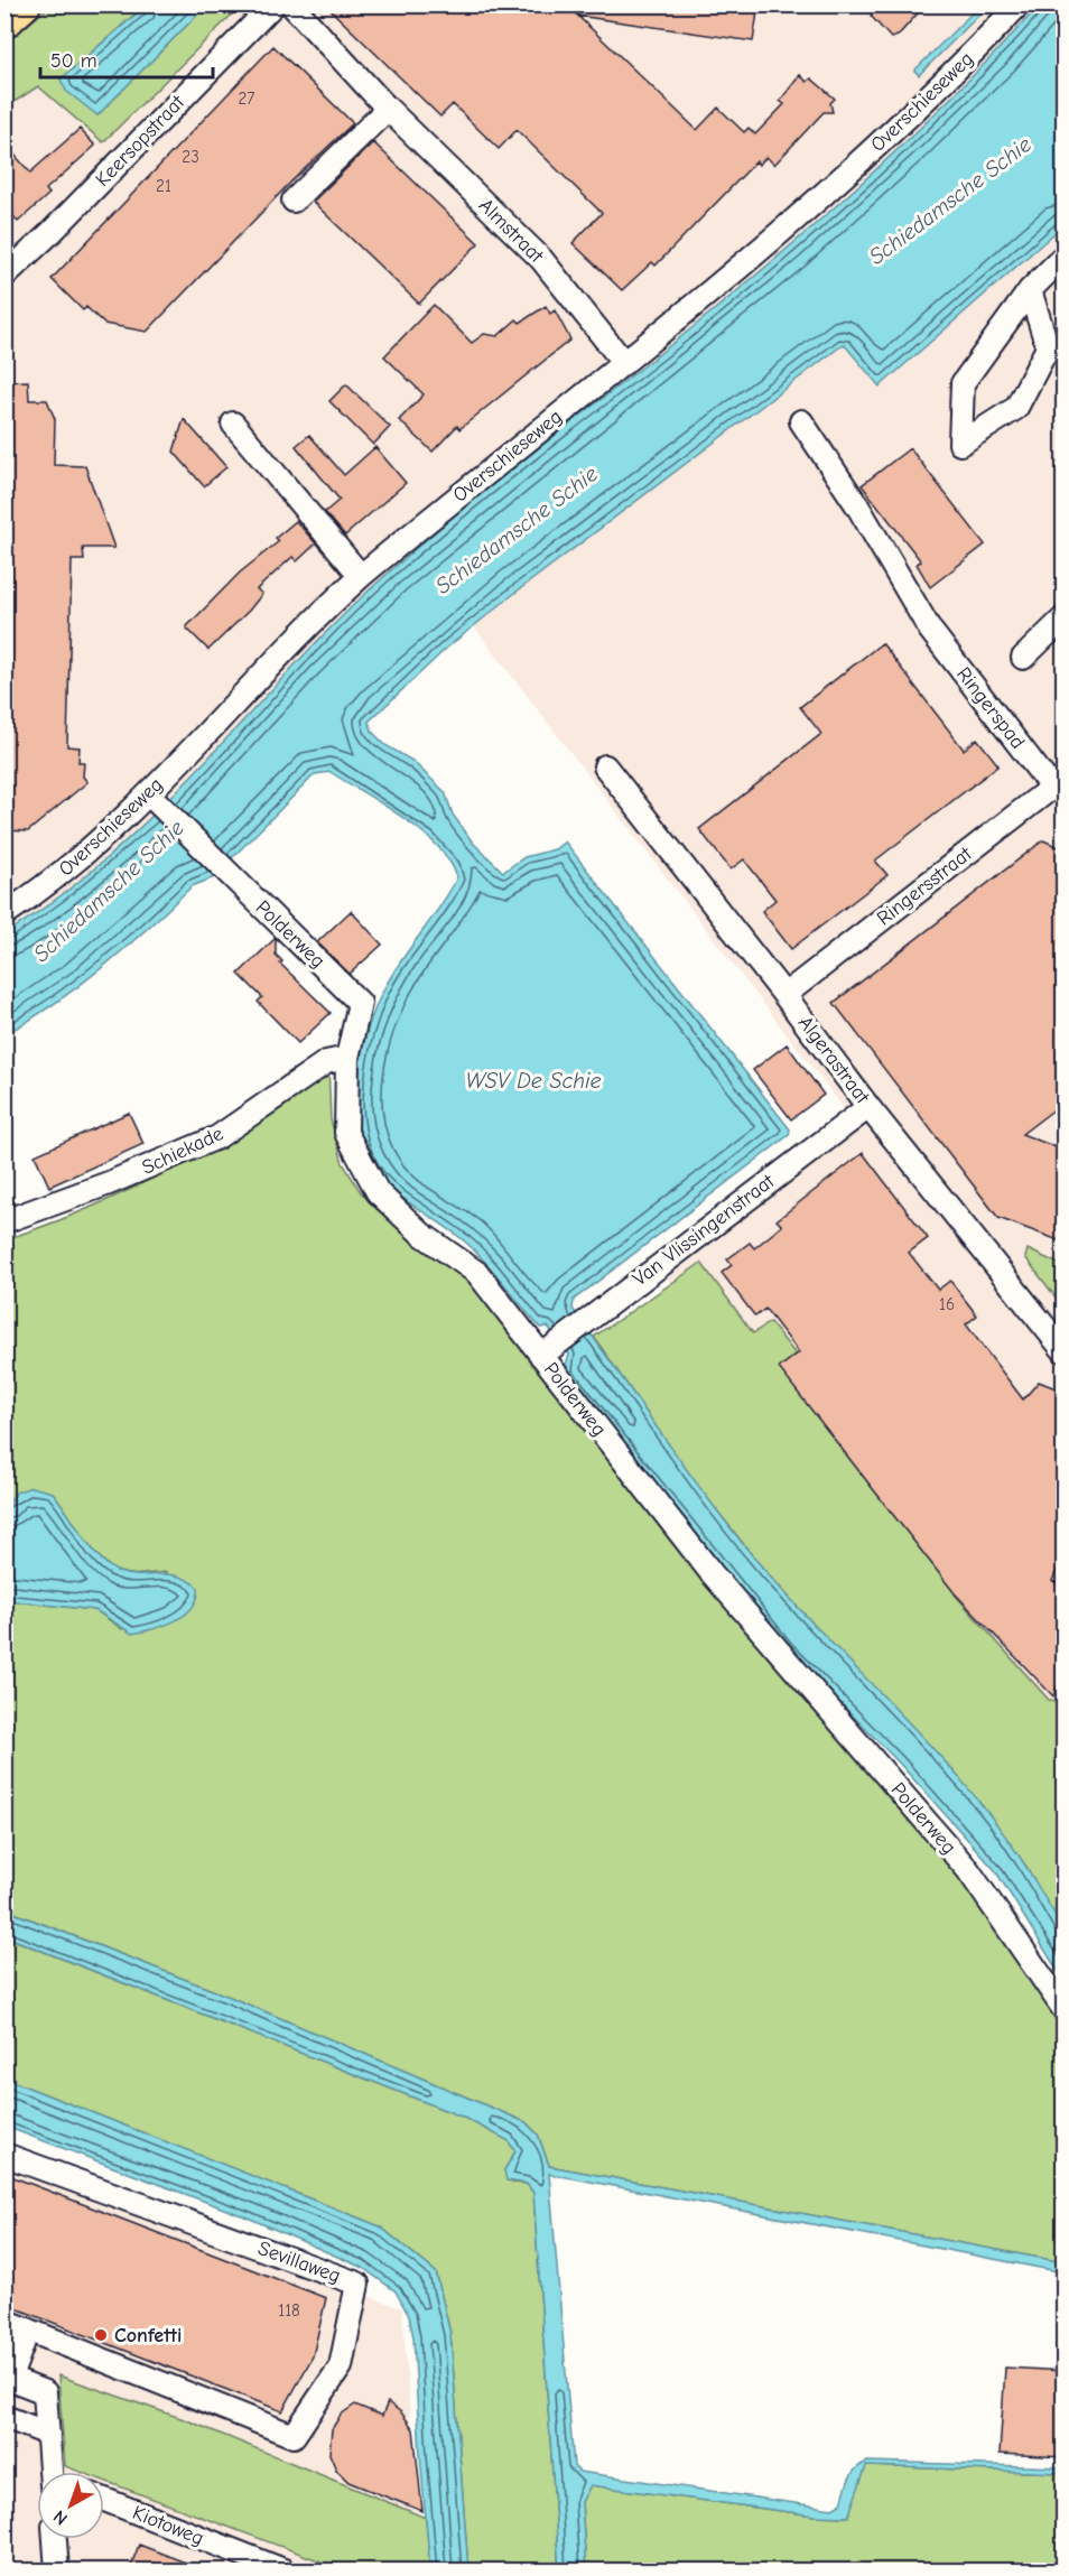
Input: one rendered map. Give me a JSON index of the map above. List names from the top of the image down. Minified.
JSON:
{"streets":{"street":["Overschieseweg","Keersopstraat","Almstraat","Ringerspad","Ringersstraat","Polderweg","Algerastraat","Schiekade","Van Vlissingenstraat","Sevillaweg","Kiotoweg"]},"crossings":[["Overschieseweg","Almstraat"],["Overschieseweg","Polderweg"],["Ringerspad","Ringersstraat"],["Ringersstraat","Algerastraat"],["Polderweg","Schiekade"],["Polderweg","Van Vlissingenstraat"],["Algerastraat","Van Vlissingenstraat"]],"water":["Schiedamsche Schie","WSV De Schie"],"places":["Confetti"],"house_numbers":["27","23","21","16","118"],"scale_bar":"50 m","north":"bottom left"}
